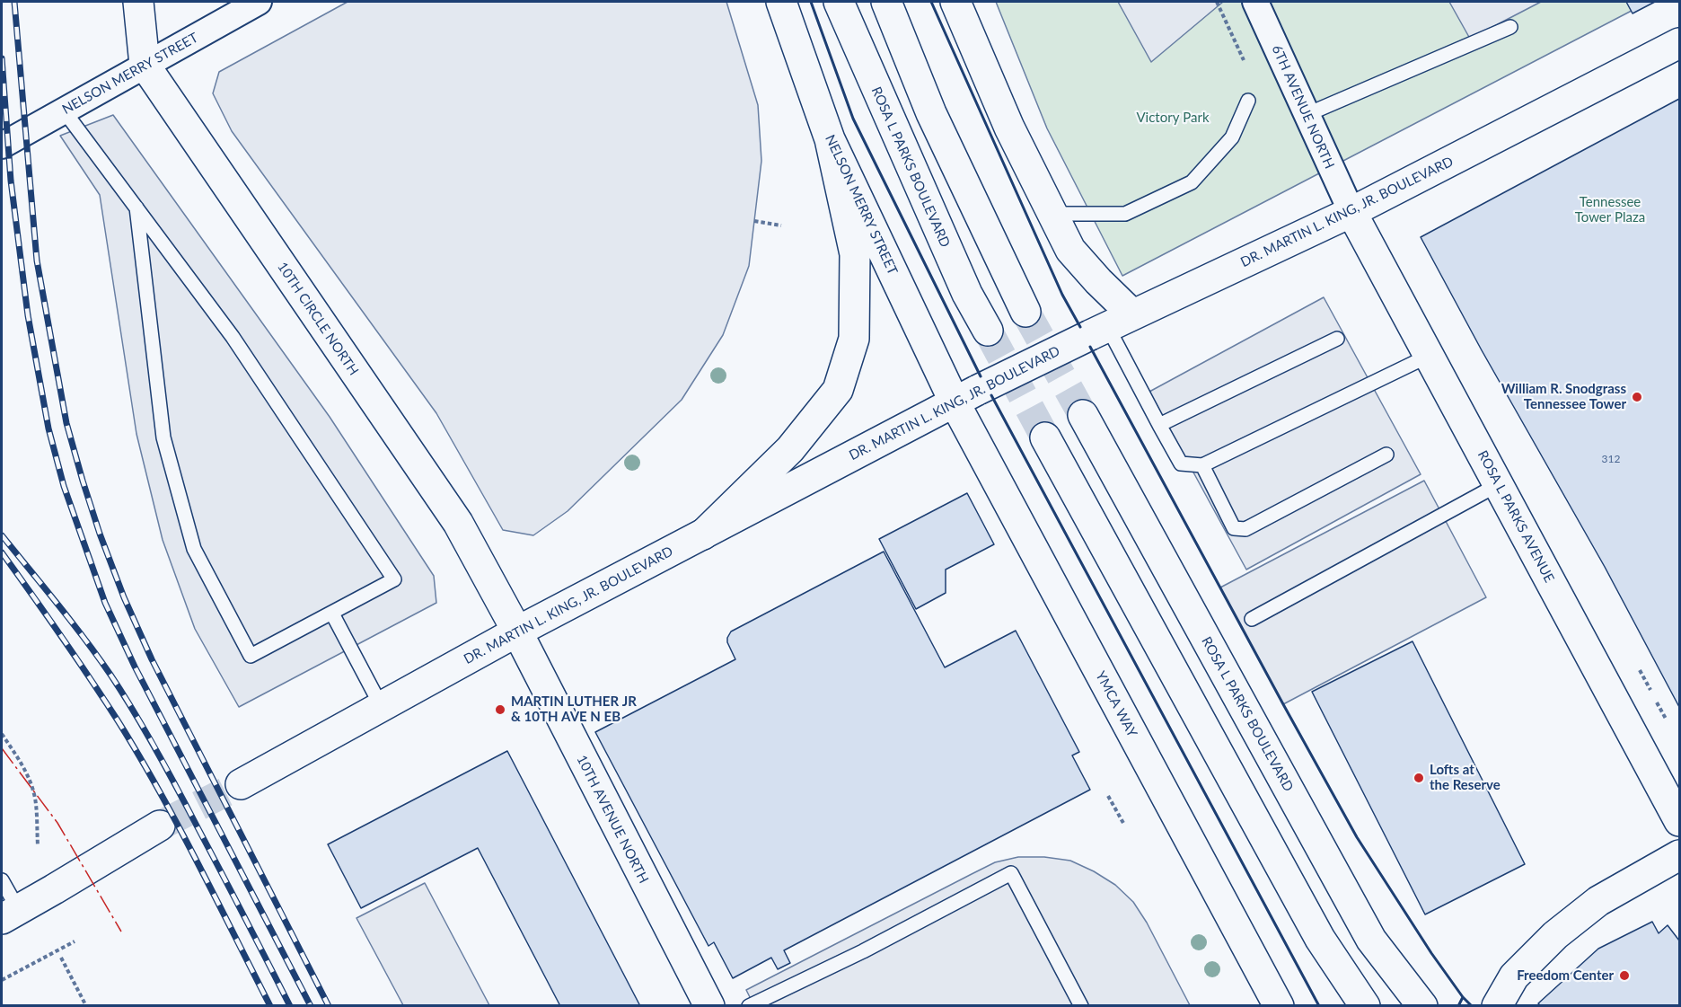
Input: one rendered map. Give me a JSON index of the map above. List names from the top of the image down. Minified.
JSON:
{"streets":{"main road":["NELSON MERRY STREET","ROSA L PARKS BOULEVARD","DR. MARTIN L. KING, JR. BOULEVARD","10TH CIRCLE NORTH","ROSA L PARKS AVENUE","YMCA WAY","10TH AVENUE NORTH"],"street":["6TH AVENUE NORTH"]},"crossings":[["NELSON MERRY STREET","DR. MARTIN L. KING, JR. BOULEVARD"],["NELSON MERRY STREET","10TH CIRCLE NORTH"],["NELSON MERRY STREET","YMCA WAY"],["6TH AVENUE NORTH","DR. MARTIN L. KING, JR. BOULEVARD"],["6TH AVENUE NORTH","ROSA L PARKS AVENUE"],["DR. MARTIN L. KING, JR. BOULEVARD","10TH CIRCLE NORTH"],["DR. MARTIN L. KING, JR. BOULEVARD","ROSA L PARKS AVENUE"],["DR. MARTIN L. KING, JR. BOULEVARD","YMCA WAY"],["DR. MARTIN L. KING, JR. BOULEVARD","10TH AVENUE NORTH"],["10TH CIRCLE NORTH","10TH AVENUE NORTH"]],"parks":["Victory Park","Tennessee Tower Plaza"],"places":["William R. Snodgrass Tennessee Tower","MARTIN LUTHER JR & 10TH AVE N EB","Lofts at the Reserve","Freedom Center"],"house_numbers":["312"]}
